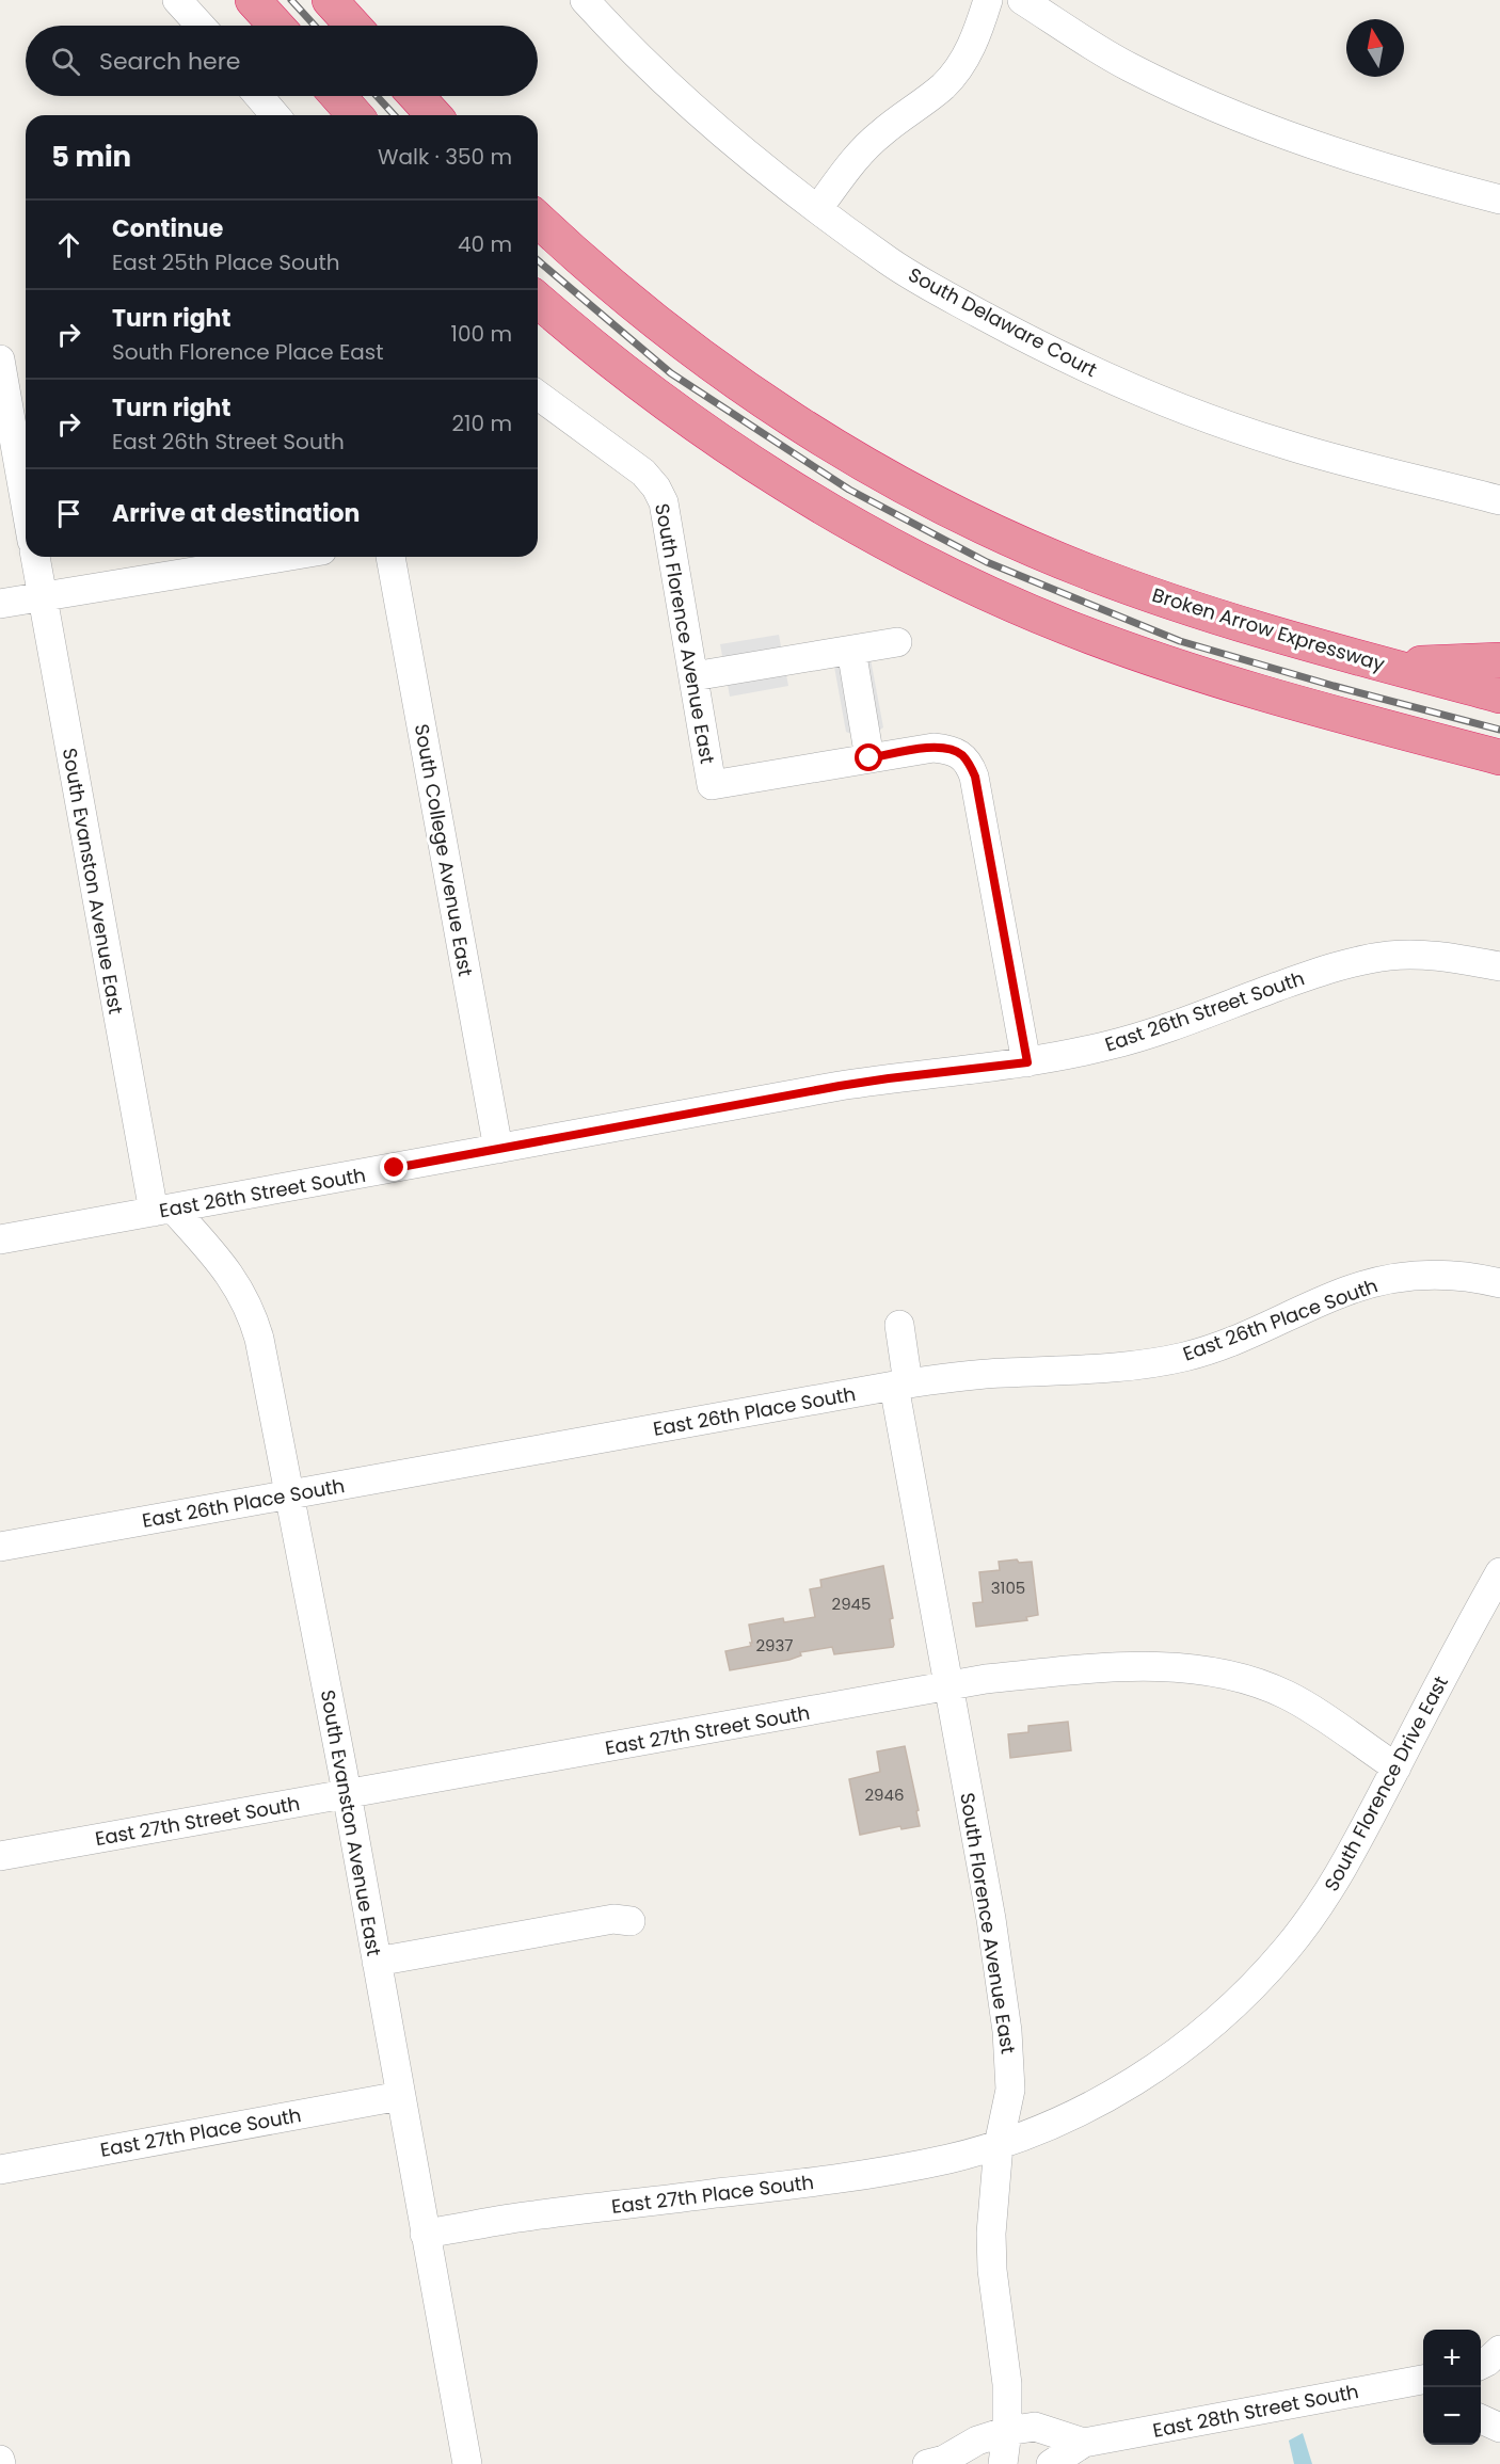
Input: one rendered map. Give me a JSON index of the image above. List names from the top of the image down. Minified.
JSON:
{"streets":{"highway":["Broken Arrow Expressway"],"street":["South Delaware Court","South Florence Avenue East","South College Avenue East","South Evanston Avenue East","East 26th Street South","East 26th Place South","East 27th Street South","South Florence Drive East","East 27th Place South","East 28th Street South"]},"crossings":[["South Florence Avenue East","East 26th Place South"],["South Florence Avenue East","East 27th Street South"],["South Florence Avenue East","South Florence Drive East"],["South Florence Avenue East","East 27th Place South"],["South Florence Avenue East","East 28th Street South"],["South College Avenue East","East 26th Street South"],["South Evanston Avenue East","East 26th Street South"],["South Evanston Avenue East","East 26th Place South"],["South Evanston Avenue East","East 27th Street South"],["South Evanston Avenue East","East 27th Place South"],["East 27th Street South","South Florence Drive East"],["South Florence Drive East","East 27th Place South"]],"house_numbers":["3105","2945","2937","2946"],"north":"top","page":{"search":"Search here","heading":["5 min","Walk · 350 m"],"list":[["Continue","East 25th Place South","40 m"],["Turn right","South Florence Place East","100 m"],["Turn right","East 26th Street South","210 m"],"Arrive at destination"],"map_buttons":["+","−"]}}
